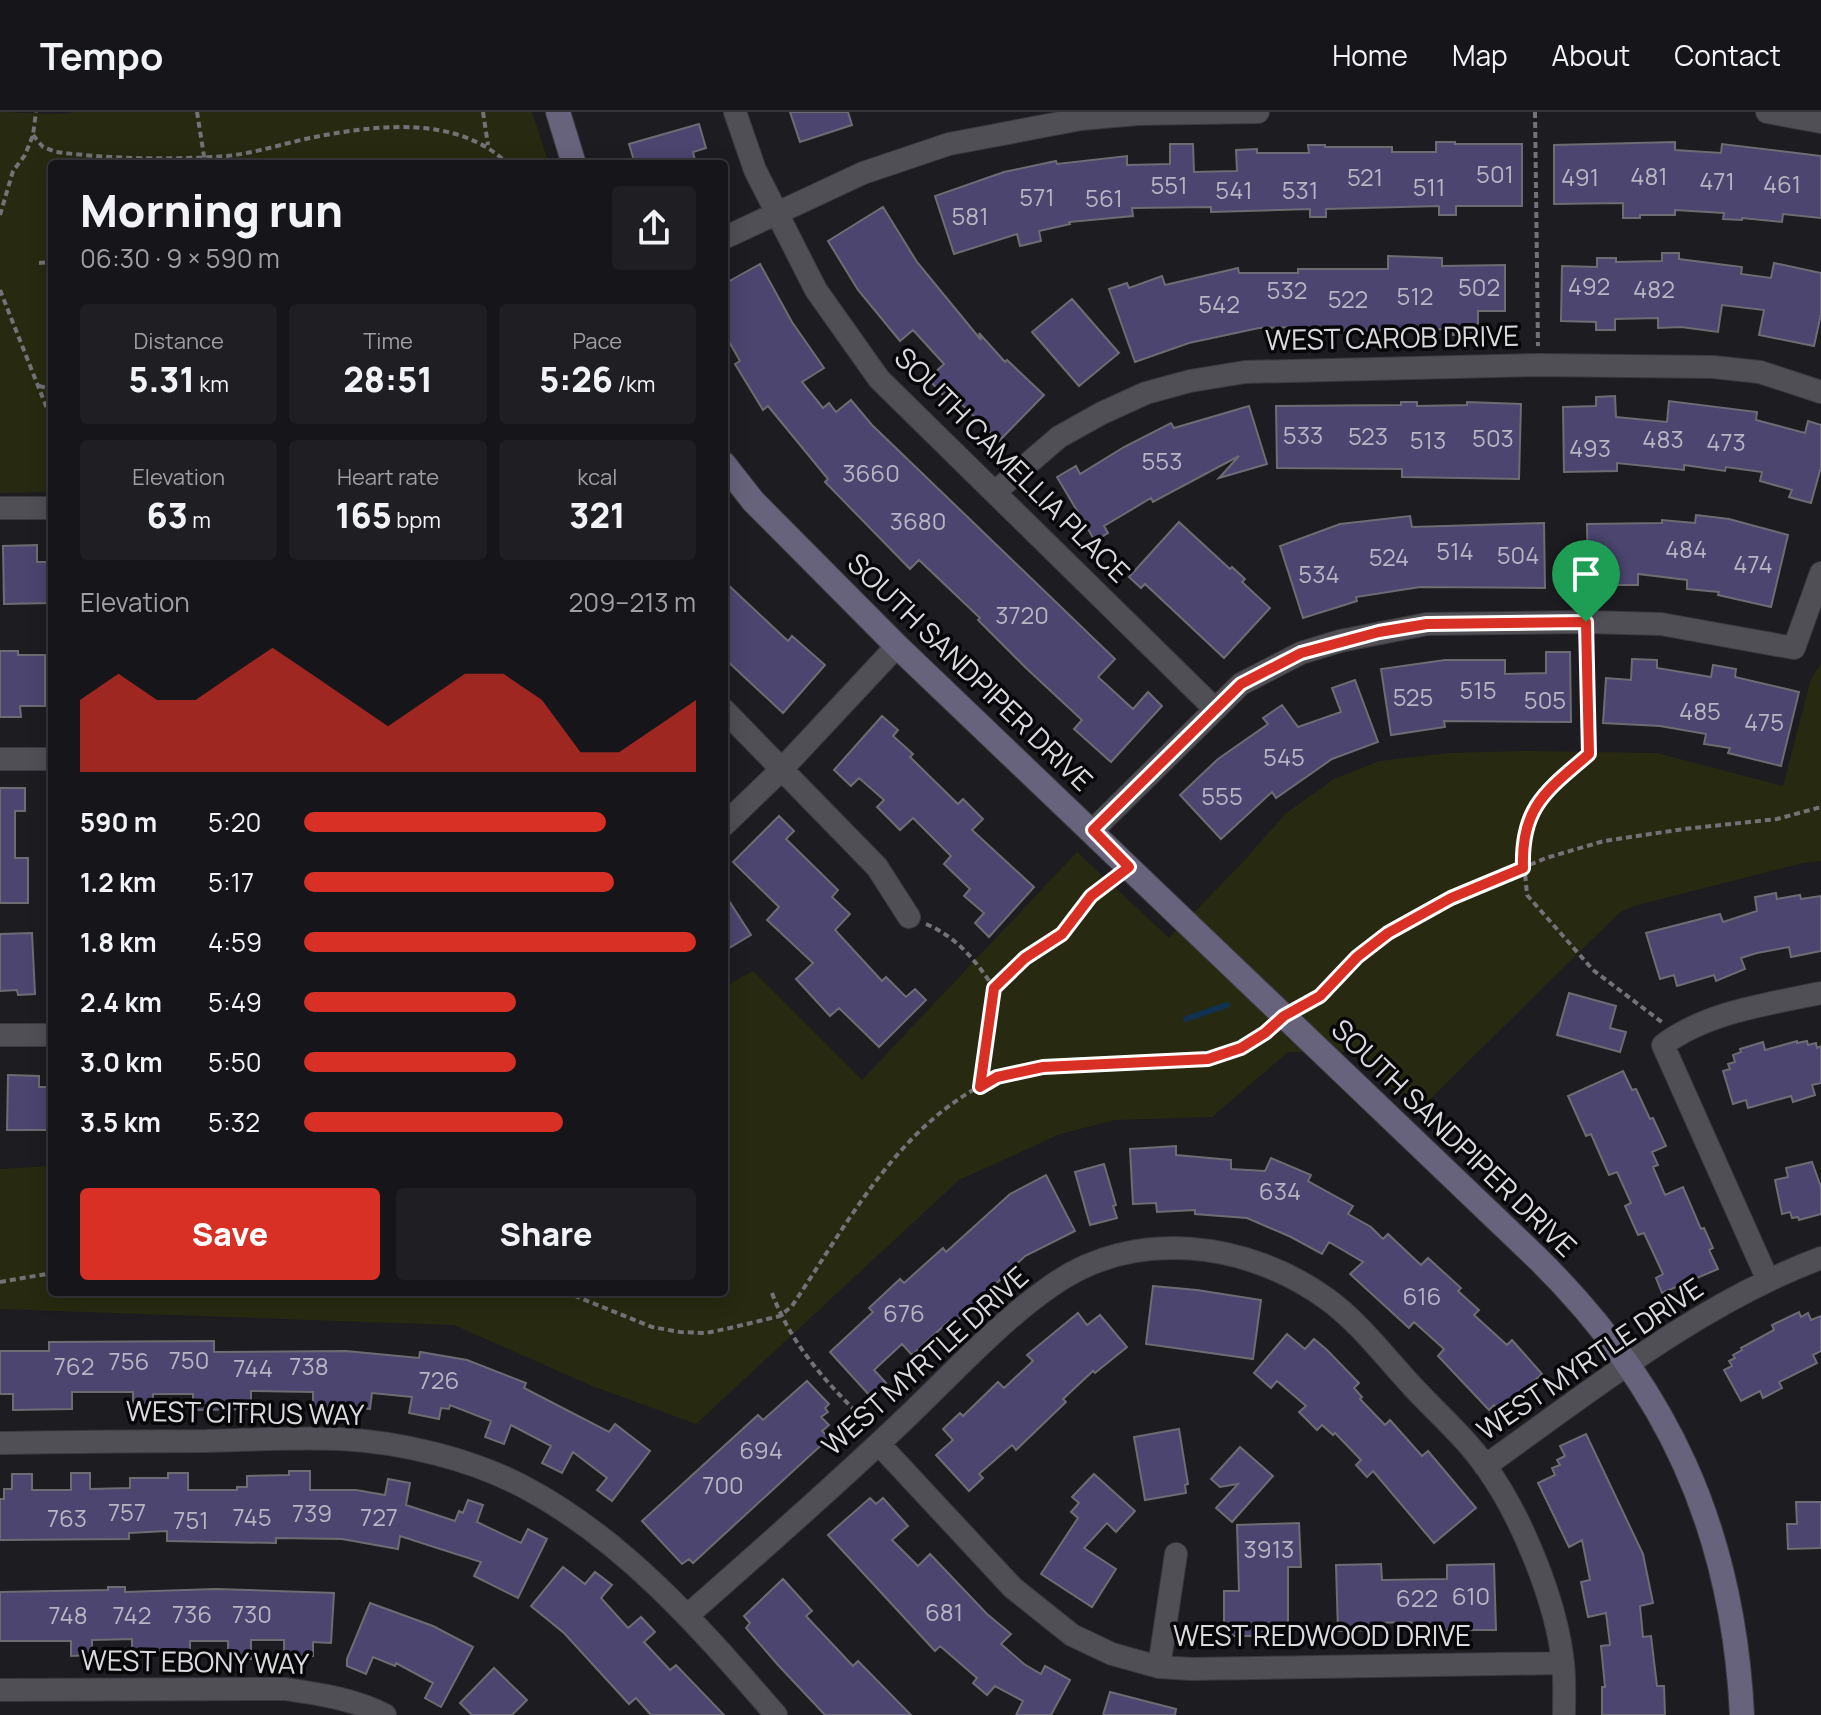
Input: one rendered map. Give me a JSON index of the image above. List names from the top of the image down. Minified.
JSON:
{"streets":{"street":["WEST CAROB DRIVE","SOUTH CAMELLIA PLACE","SOUTH SANDPIPER DRIVE","WEST MYRTLE DRIVE","WEST CITRUS WAY","WEST REDWOOD DRIVE","WEST EBONY WAY"]},"crossings":[["WEST CAROB DRIVE","SOUTH CAMELLIA PLACE"],["SOUTH SANDPIPER DRIVE","WEST MYRTLE DRIVE"],["WEST MYRTLE DRIVE","WEST CITRUS WAY"],["WEST MYRTLE DRIVE","WEST REDWOOD DRIVE"]],"house_numbers":["501","481","521","491","471","461","551","511","541","531","571","561","581","492","502","482","532","512","522","542","533","523","503","483","513","473","493","553","3660","3680","484","514","504","524","474","534","3720","515","525","505","485","475","545","555","634","616","676","750","756","762","738","744","726","694","700","757","739","745","727","763","751","3913","610","622","681","736","730","748","742"],"page":{"header":"Tempo","nav":["Home","Map","About","Contact"],"heading":["Morning run","06:30 · 9 × 590 m"],"stats":[["Distance","5.31 km"],["Time","28:51"],["Pace","5:26 /km"],["Elevation","63 m"],["Heart rate","165 bpm"],["kcal","321"]],"chart":["Elevation","209–213 m"],"list":[{"name":"590 m","note":"5:20"},{"name":"1.2 km","note":"5:17"},{"name":"1.8 km","note":"4:59"},{"name":"2.4 km","note":"5:49"},{"name":"3.0 km","note":"5:50"},{"name":"3.5 km","note":"5:32"}],"buttons":["Save","Share"]}}
